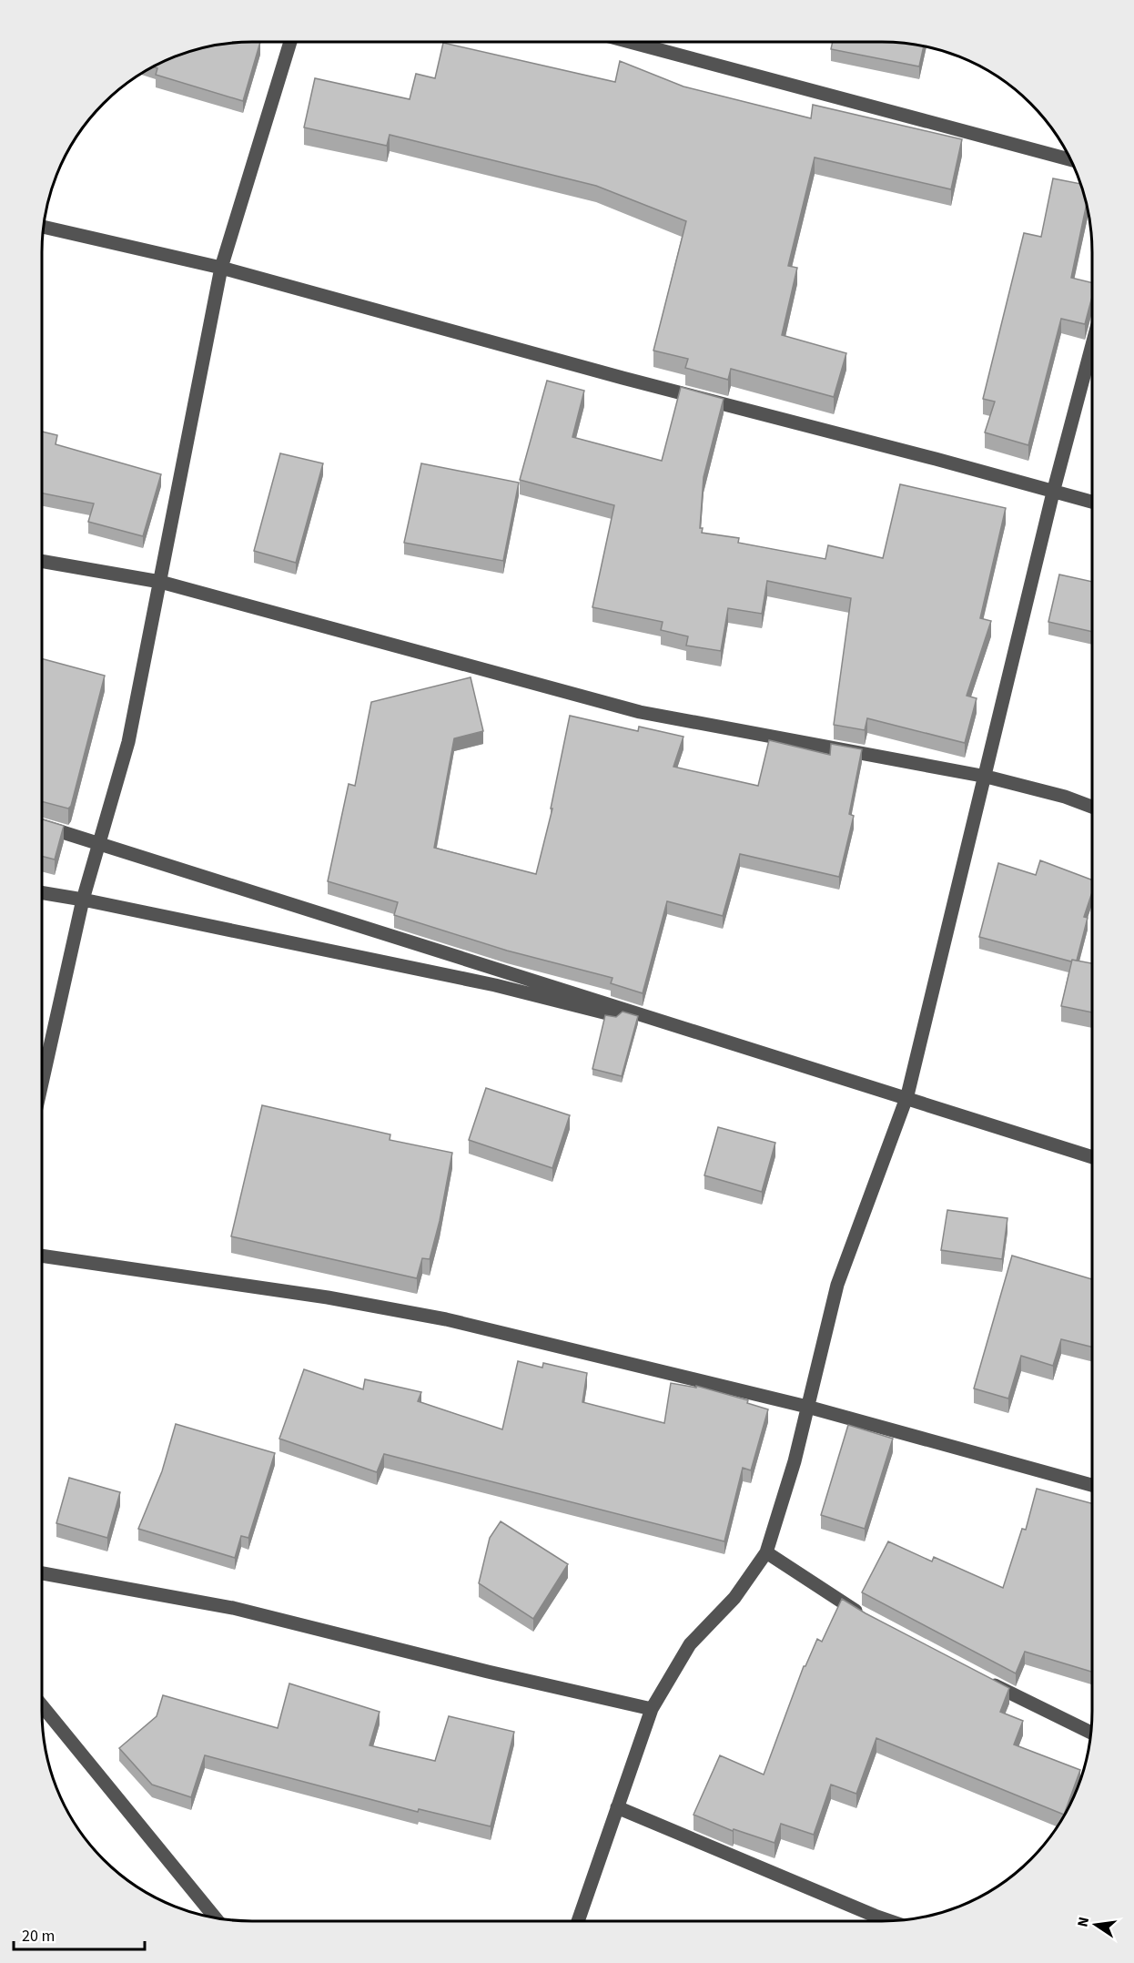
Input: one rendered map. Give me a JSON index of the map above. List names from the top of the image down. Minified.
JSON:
{"scale_bar":"20 m","north":"left"}
